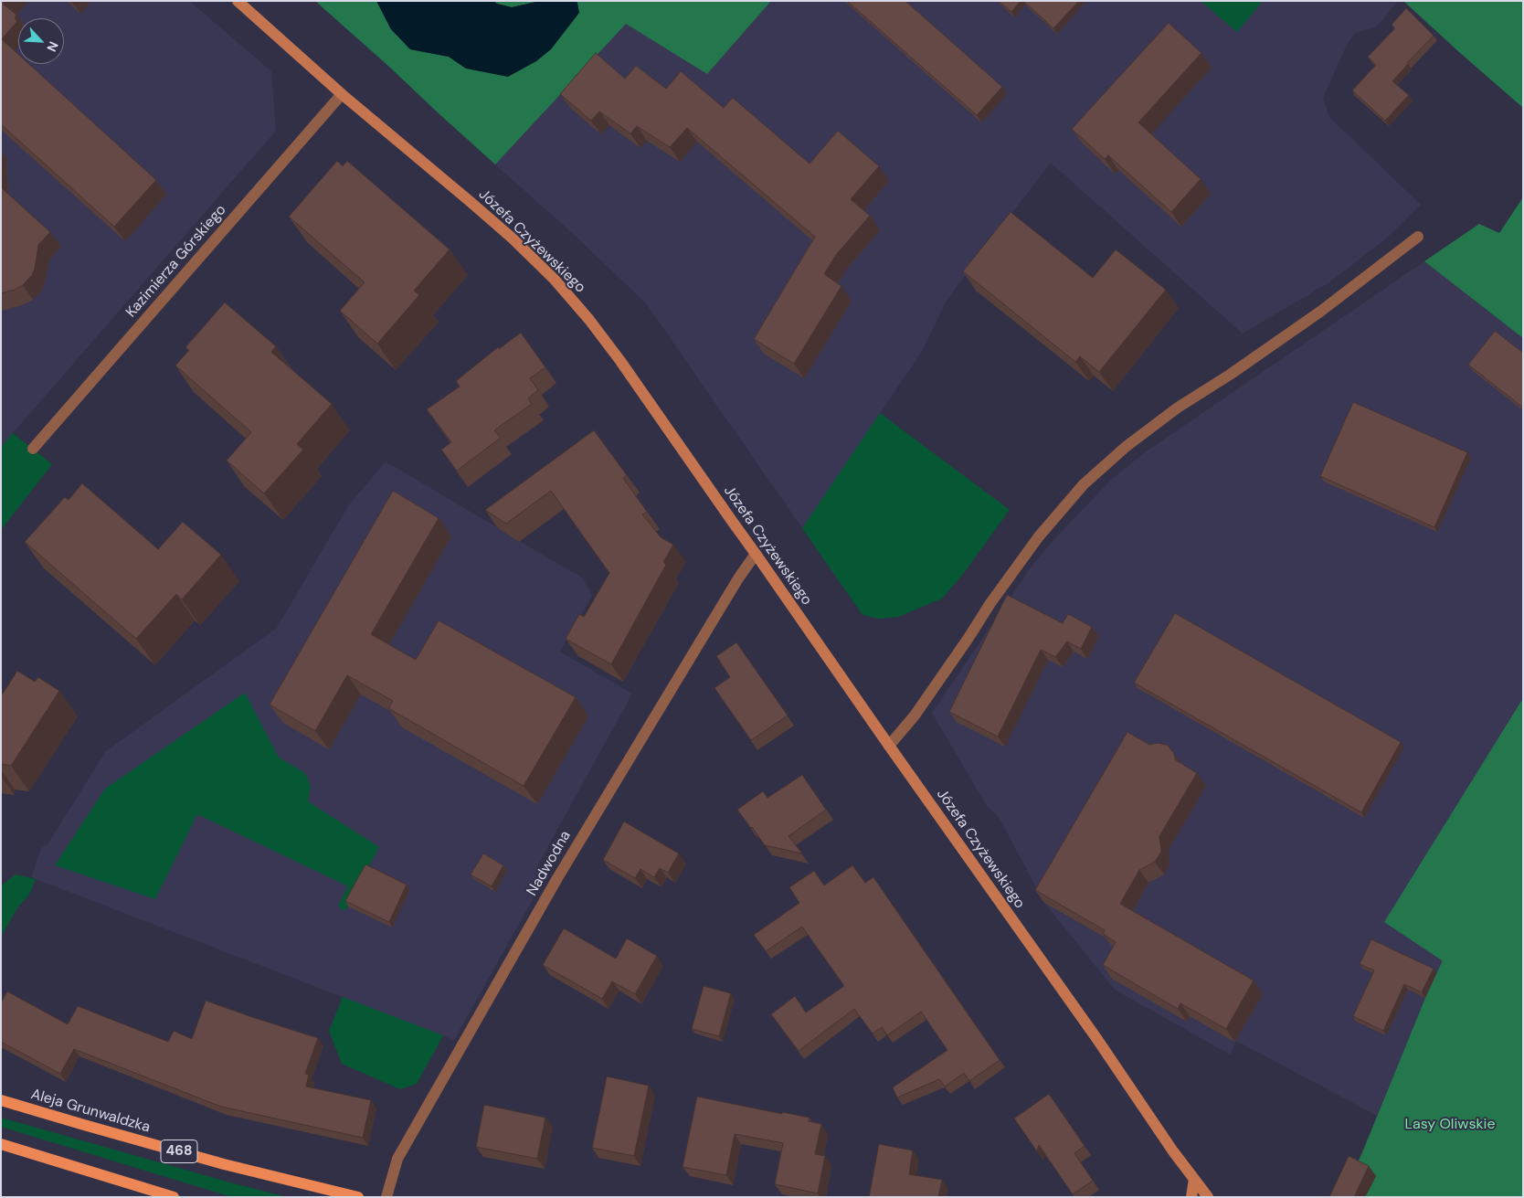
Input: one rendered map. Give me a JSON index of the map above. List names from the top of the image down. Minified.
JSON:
{"streets":{"main road":["Aleja Grunwaldzka","468"],"street":["Józefa Czyżewskiego","Kazimierza Górskiego","Nadwodna"]},"crossings":[["Józefa Czyżewskiego","Kazimierza Górskiego"],["Józefa Czyżewskiego","Nadwodna"]],"parks":["Lasy Oliwskie"],"north":"bottom right"}
